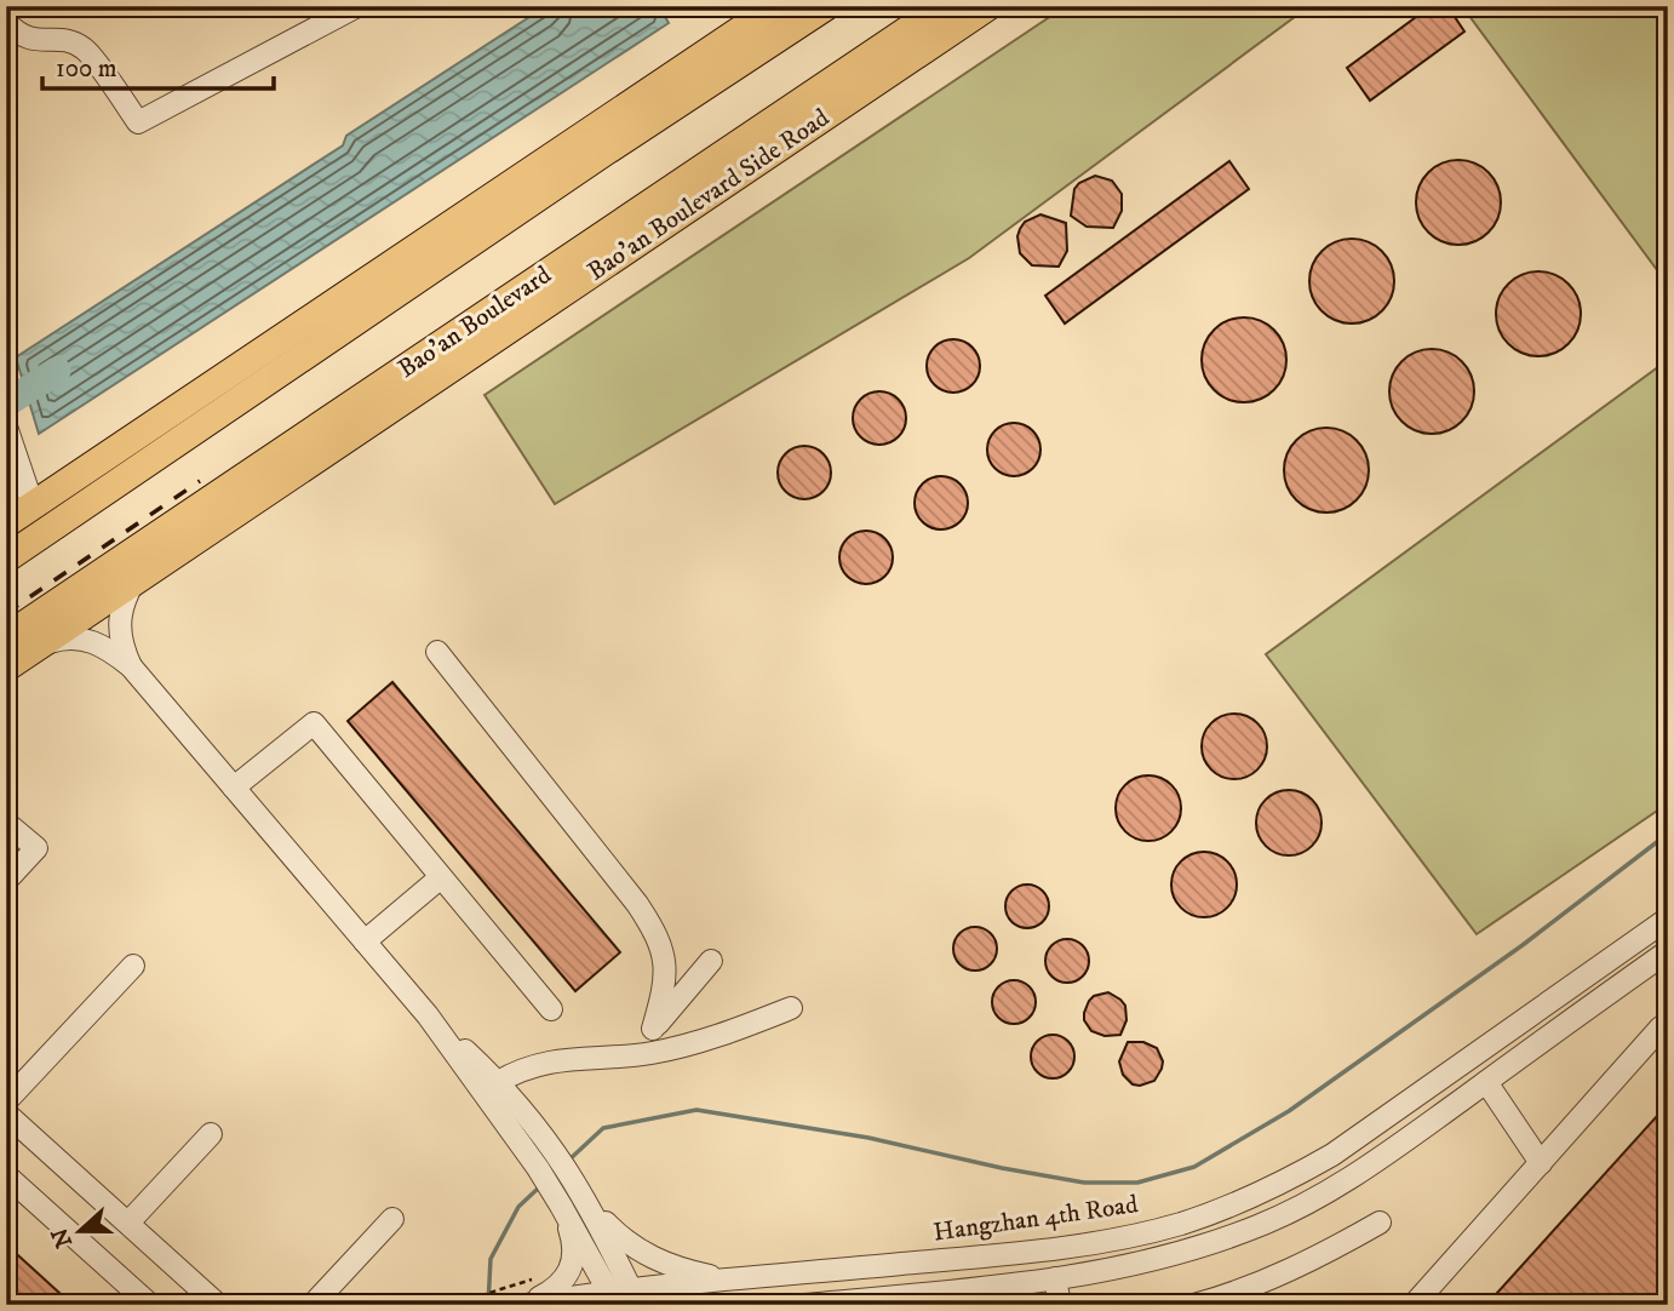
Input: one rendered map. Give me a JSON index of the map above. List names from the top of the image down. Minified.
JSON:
{"streets":{"main road":["Bao'an Boulevard Side Road","Bao'an Boulevard"],"street":["Hangzhan 4th Road"]},"scale_bar":"100 m","north":"left"}
